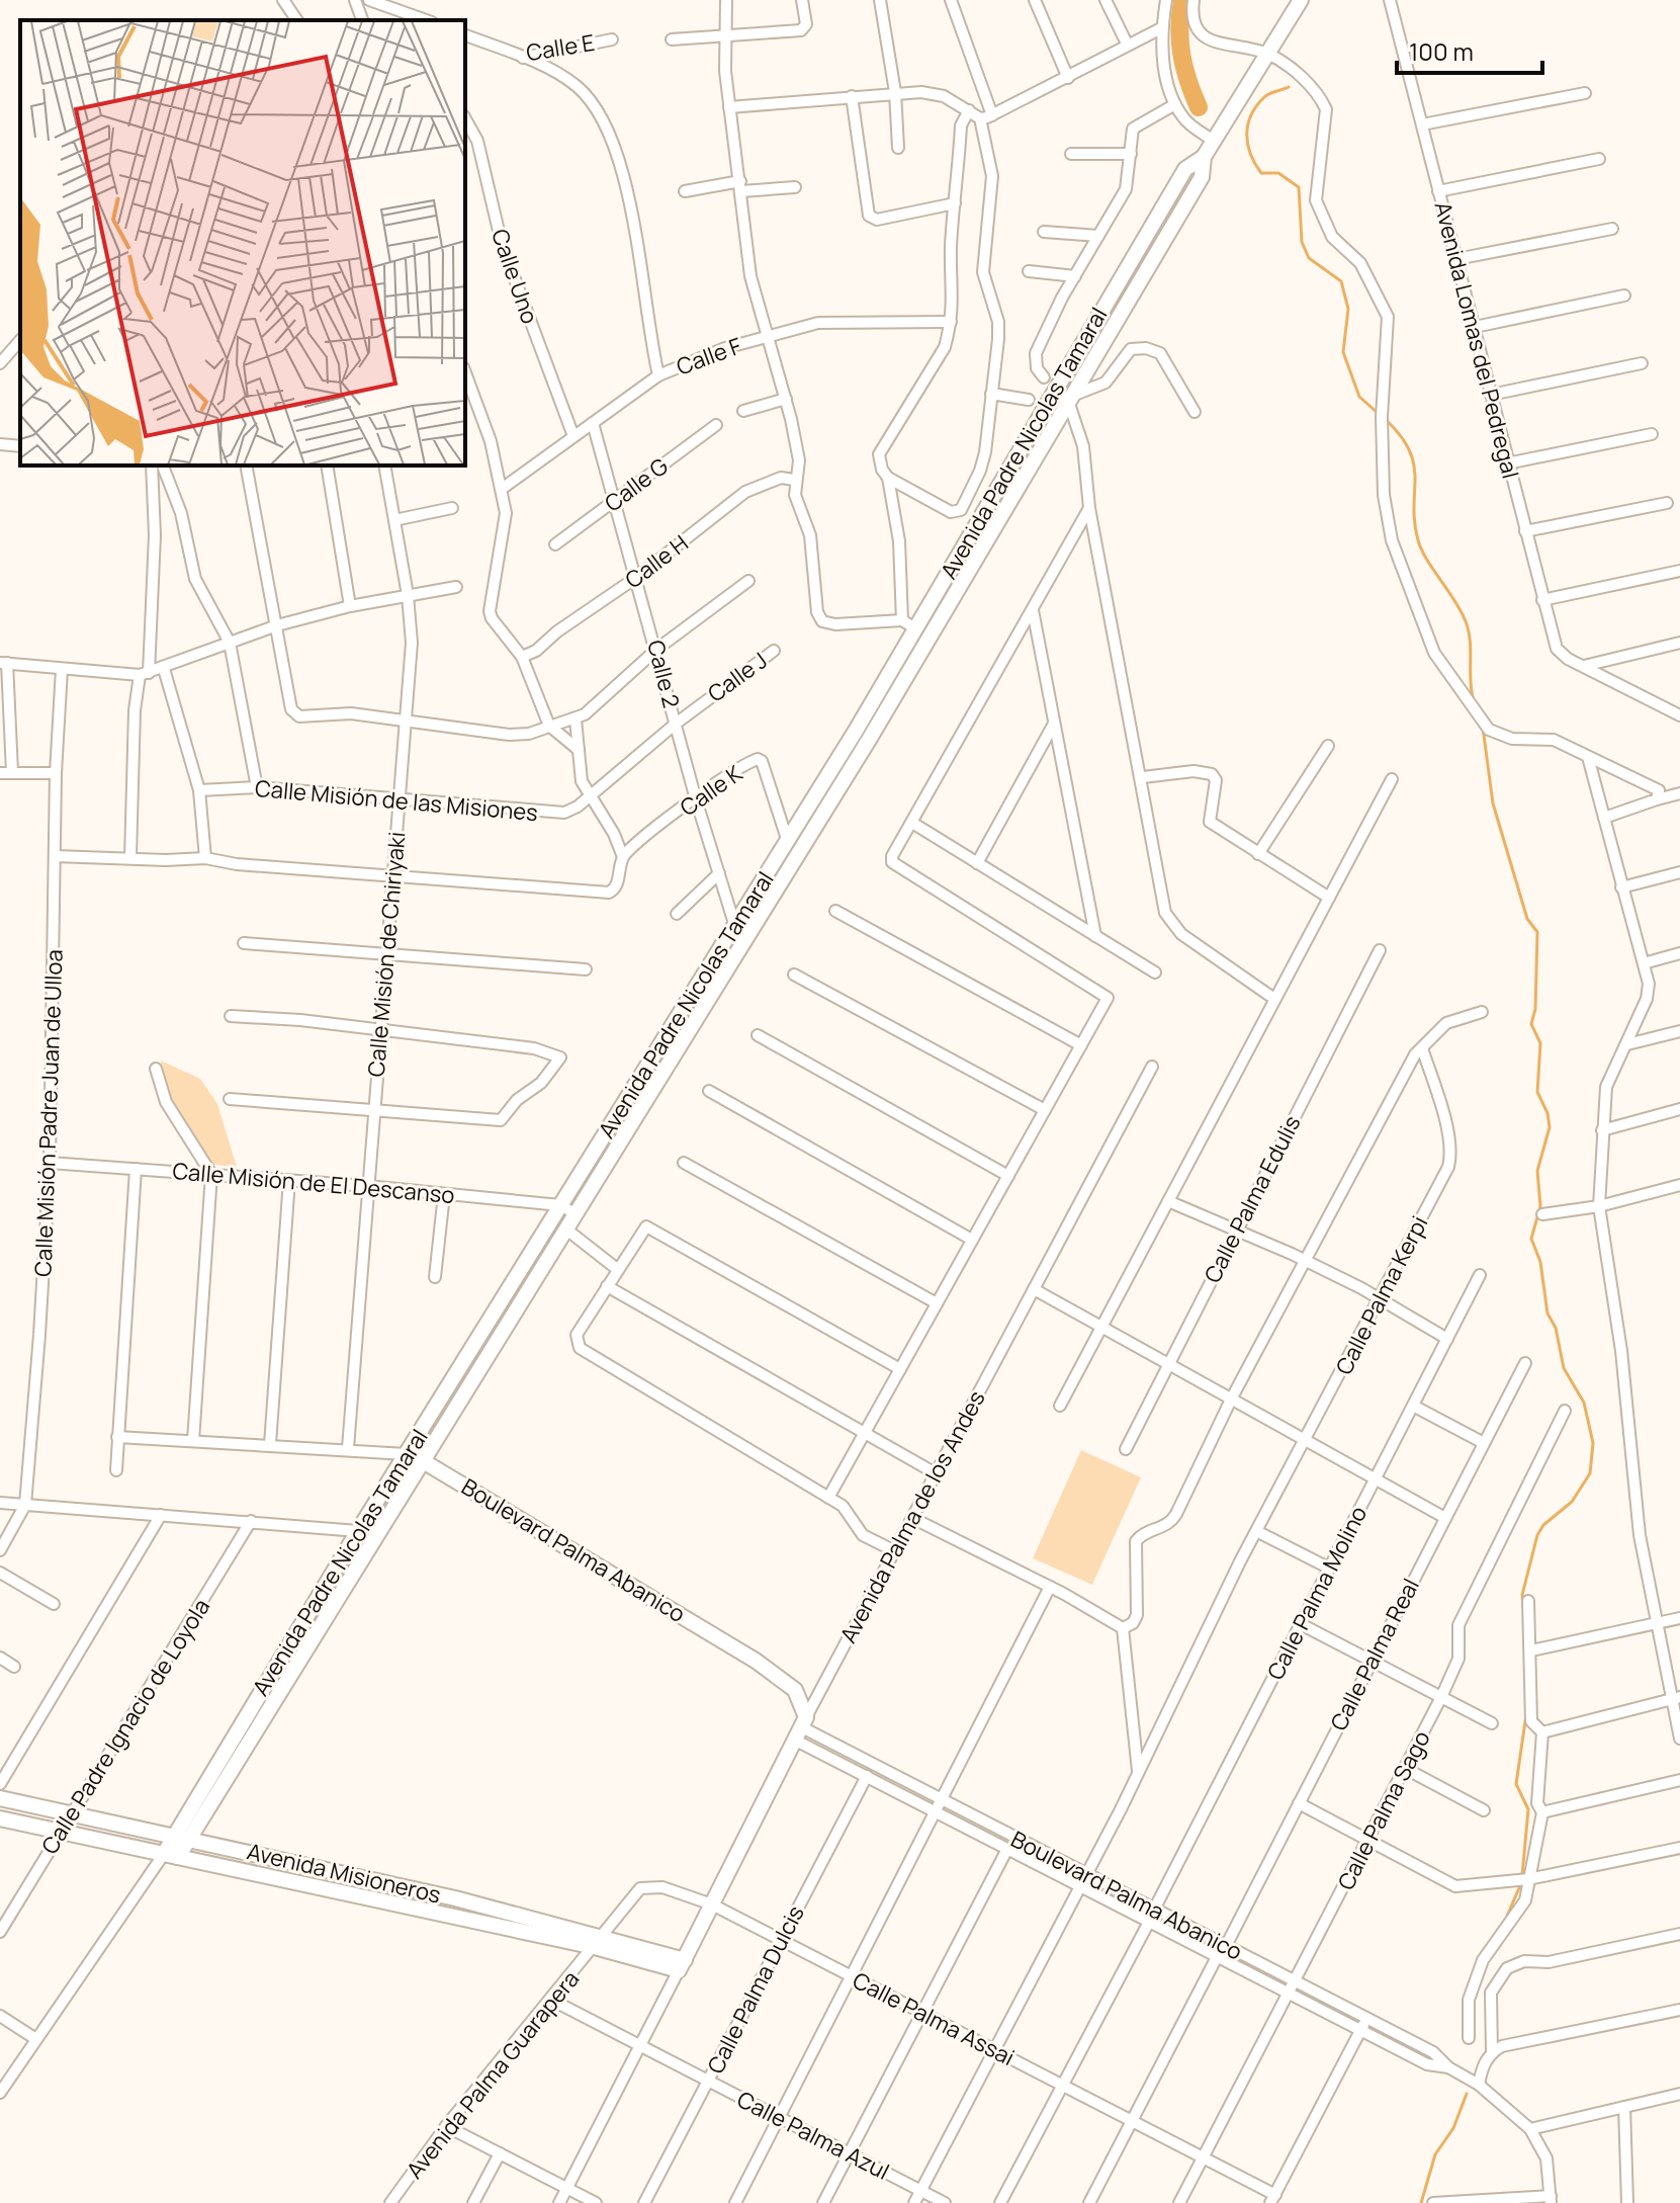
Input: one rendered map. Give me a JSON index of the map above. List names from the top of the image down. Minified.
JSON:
{"streets":{"street":["Calle E","Calle Uno","Avenida Lomas del Pedregal","Calle F","Avenida Padre Nicolas Tamaral","Calle G","Calle H","Calle 2","Calle J","Calle K","Calle Misión de las Misiones","Calle Misión de Chiriyaki","Calle Misión Padre Juan de Ulloa","Calle Misión de El Descanso","Calle Palma Edulis","Calle Palma Kerpi","Avenida Palma de los Andes","Boulevard Palma Abanico","Calle Palma Molino","Calle Palma Real","Calle Padre Ignacio de Loyola","Calle Palma Sago","Avenida Misioneros","Calle Palma Dulcis","Calle Palma Assai","Avenida Palma Guarapera","Calle Palma Azul"]},"crossings":[["Calle Uno","Calle F"],["Calle F","Calle 2"],["Avenida Padre Nicolas Tamaral","Calle 2"],["Avenida Padre Nicolas Tamaral","Calle K"],["Avenida Padre Nicolas Tamaral","Calle Misión de El Descanso"],["Avenida Padre Nicolas Tamaral","Boulevard Palma Abanico"],["Avenida Padre Nicolas Tamaral","Avenida Misioneros"],["Calle G","Calle 2"],["Calle H","Calle 2"],["Calle 2","Calle J"],["Calle 2","Calle K"],["Calle J","Calle Misión de las Misiones"],["Calle Misión de las Misiones","Calle Misión de Chiriyaki"],["Calle Misión de Chiriyaki","Calle Misión de El Descanso"],["Calle Misión Padre Juan de Ulloa","Calle Misión de El Descanso"],["Calle Palma Kerpi","Boulevard Palma Abanico"],["Avenida Palma de los Andes","Boulevard Palma Abanico"],["Avenida Palma de los Andes","Avenida Misioneros"],["Avenida Palma de los Andes","Calle Palma Assai"],["Boulevard Palma Abanico","Calle Palma Molino"],["Boulevard Palma Abanico","Calle Palma Real"],["Boulevard Palma Abanico","Calle Palma Sago"],["Boulevard Palma Abanico","Calle Palma Dulcis"],["Calle Padre Ignacio de Loyola","Avenida Misioneros"],["Calle Palma Sago","Calle Palma Assai"],["Avenida Misioneros","Calle Palma Assai"],["Avenida Misioneros","Avenida Palma Guarapera"],["Calle Palma Dulcis","Calle Palma Assai"],["Calle Palma Dulcis","Calle Palma Azul"],["Calle Palma Assai","Avenida Palma Guarapera"],["Avenida Palma Guarapera","Calle Palma Azul"]],"scale_bar":"100 m"}
